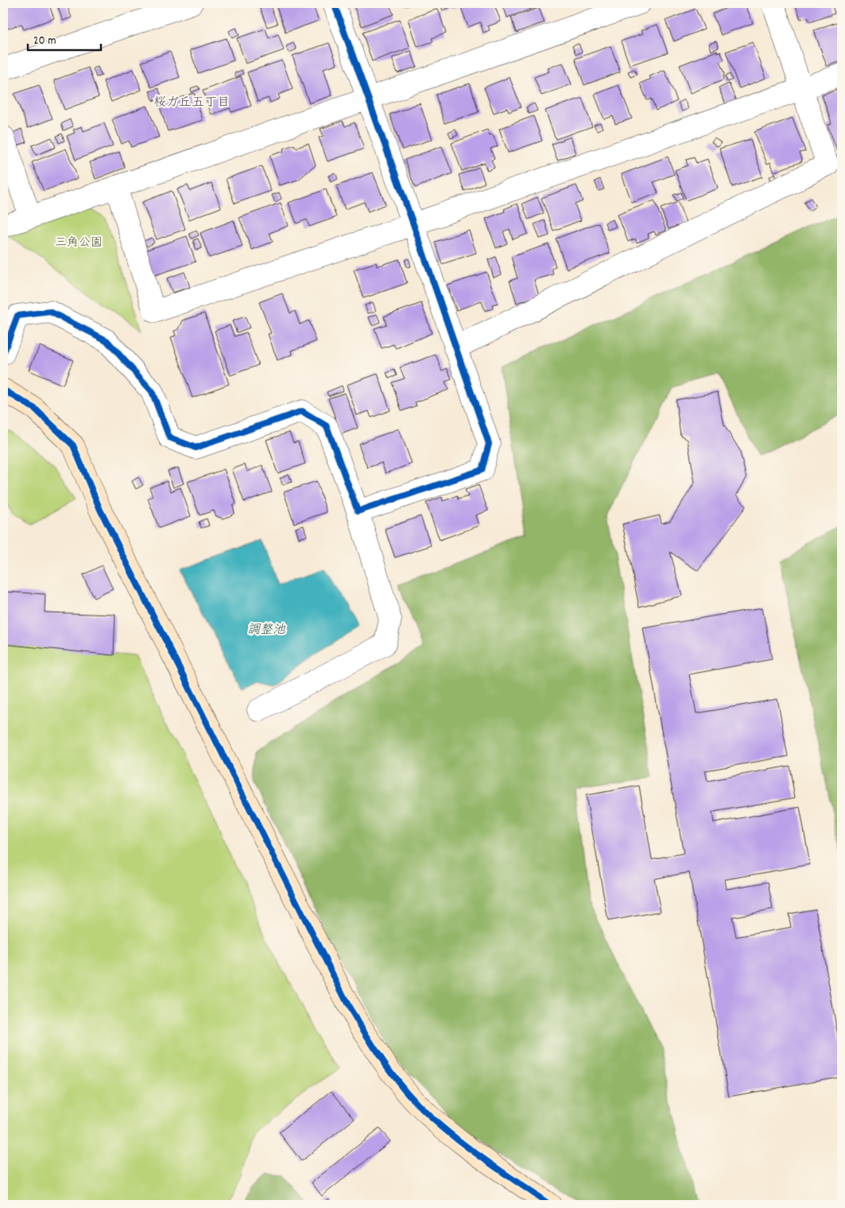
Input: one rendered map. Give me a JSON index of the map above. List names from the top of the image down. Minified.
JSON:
{"districts":["桜ガ丘五丁目"],"water":["調整池"],"parks":["三角公園"],"scale_bar":"20 m"}
